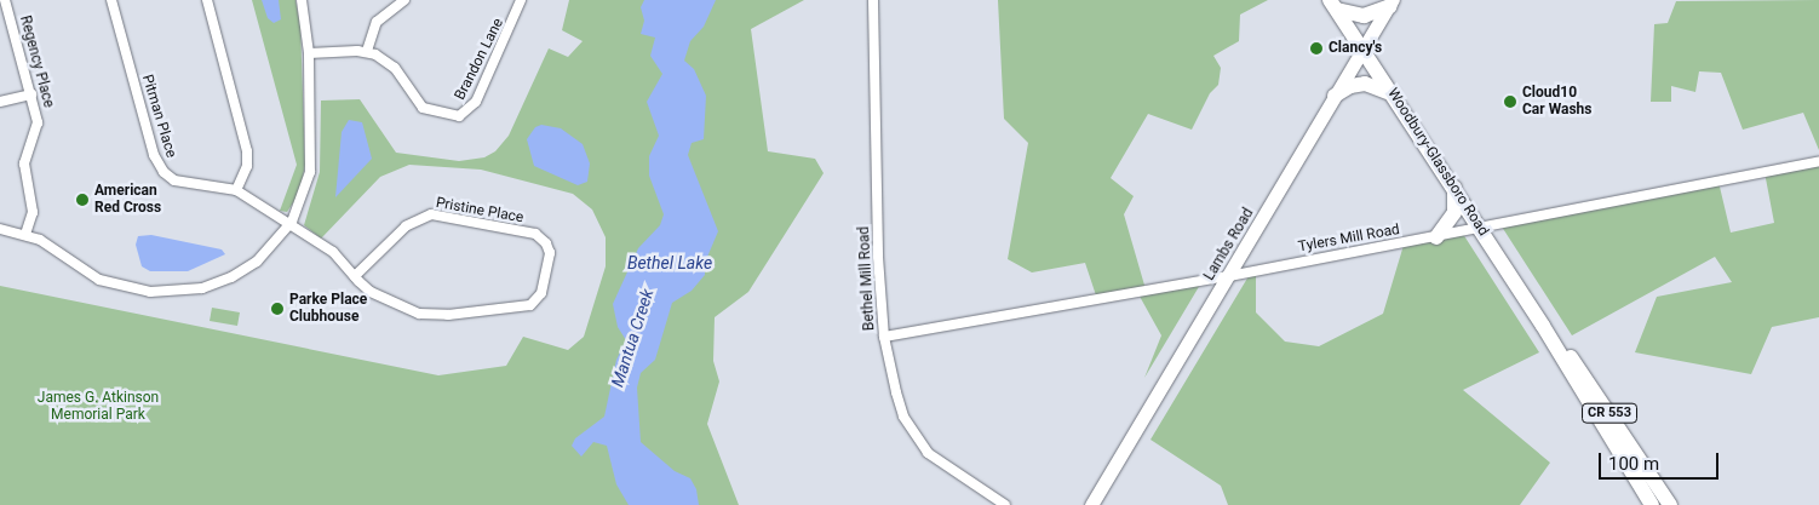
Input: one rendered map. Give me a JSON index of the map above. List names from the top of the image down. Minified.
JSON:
{"streets":{"main road":["Woodbury-Glassboro Road","Lambs Road","CR 553"],"street":["Brandon Lane","Regency Place","Pitman Place","Pristine Place","Tylers Mill Road","Bethel Mill Road"]},"crossings":[["Pitman Place","Pristine Place"],["Woodbury-Glassboro Road","Tylers Mill Road"],["Woodbury-Glassboro Road","Lambs Road"],["Tylers Mill Road","Lambs Road"],["Tylers Mill Road","Bethel Mill Road"]],"water":["Bethel Lake","Mantua Creek"],"parks":["James G. Atkinson Memorial Park"],"places":["Clancy's","Cloud10 Car Washs","American Red Cross","Parke Place Clubhouse"],"scale_bar":"100 m"}
